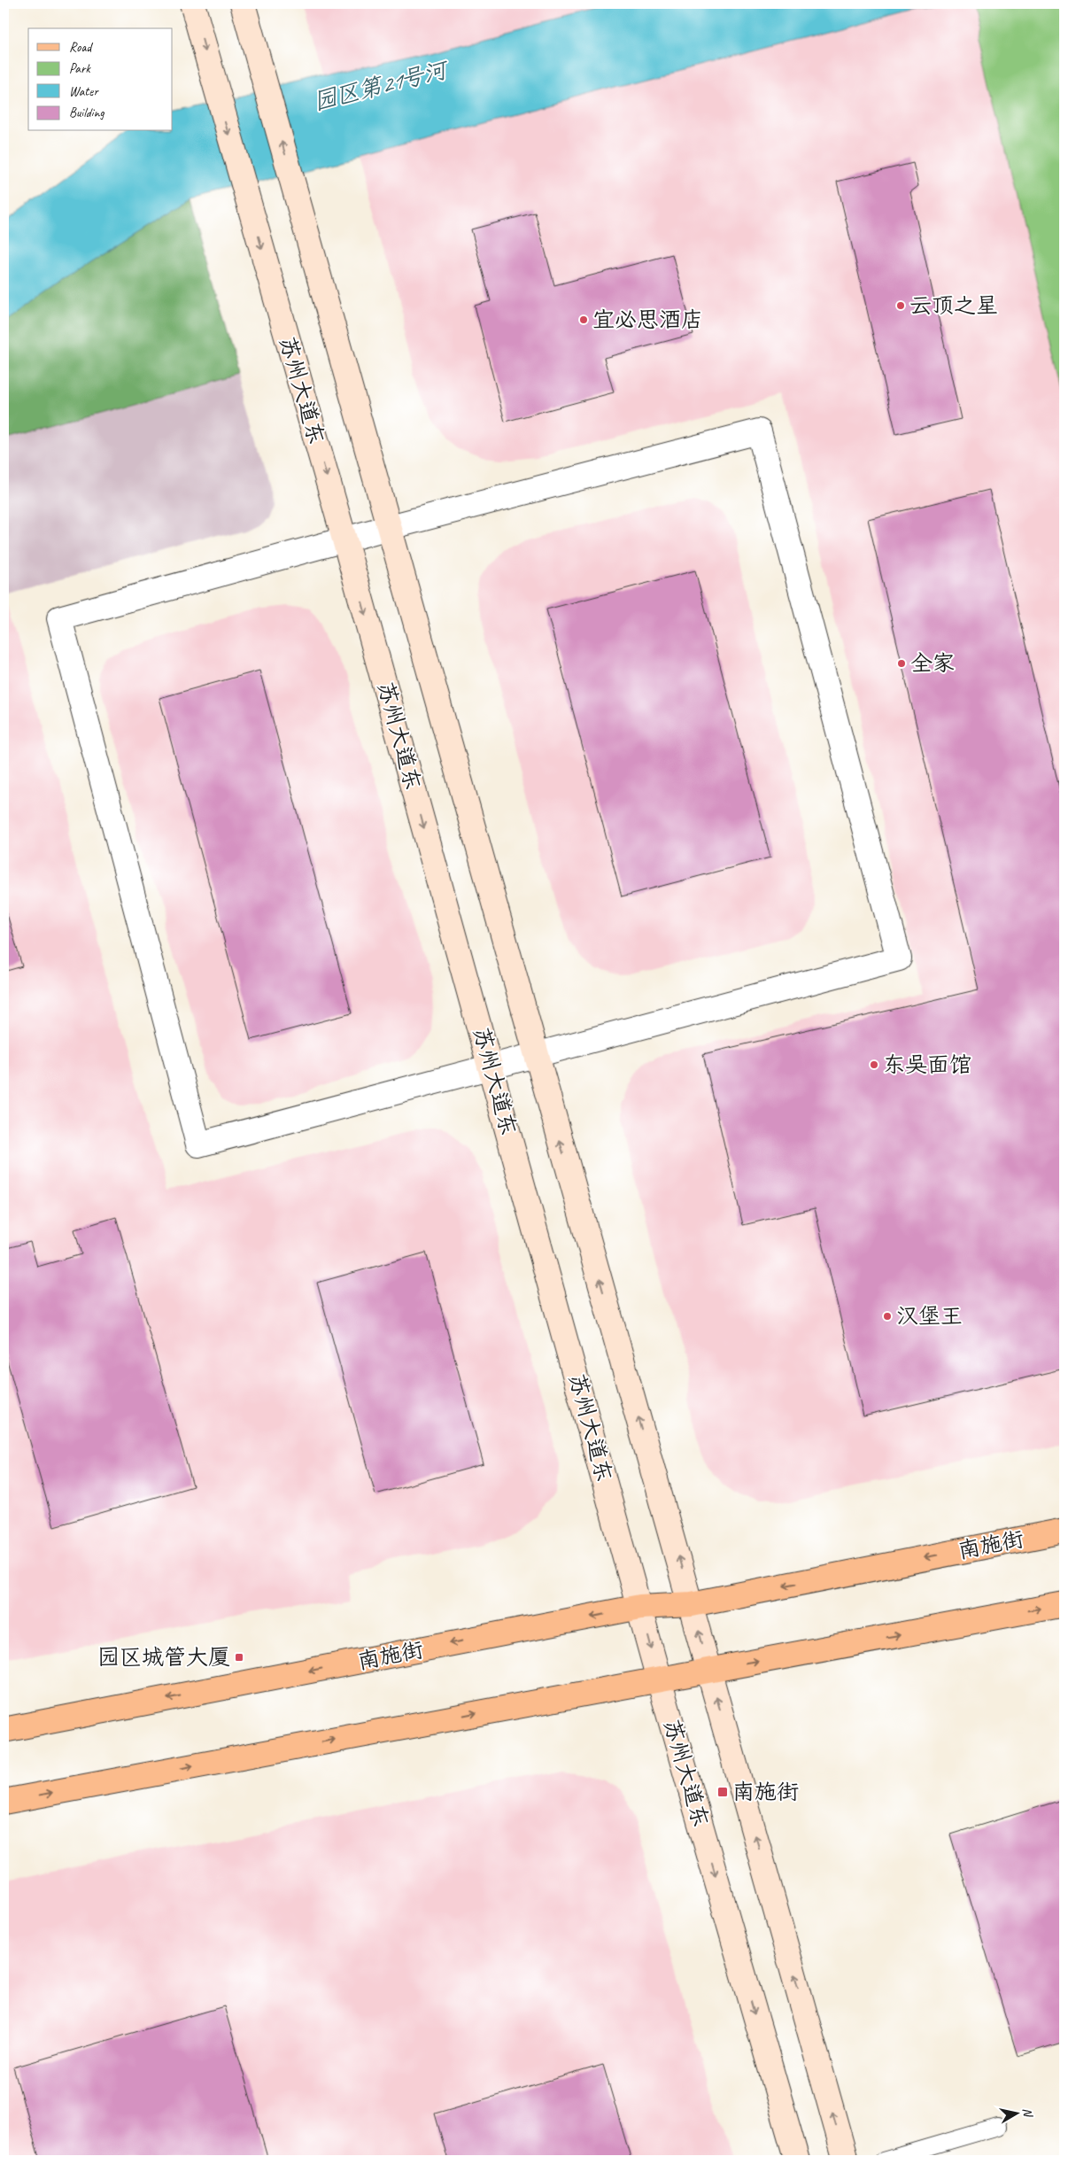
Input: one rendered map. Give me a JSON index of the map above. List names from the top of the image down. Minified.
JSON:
{"streets":{"main road":["苏州大道东","南施街"]},"crossings":[["苏州大道东","南施街"]],"water":["园区第21号河"],"places":{"other":["云顶之星","宜必思酒店","全家","东吴面馆","汉堡王"],"transit":["园区城管大厦","南施街"]},"legend":["Road","Park","Water","Building"],"north":"right"}
